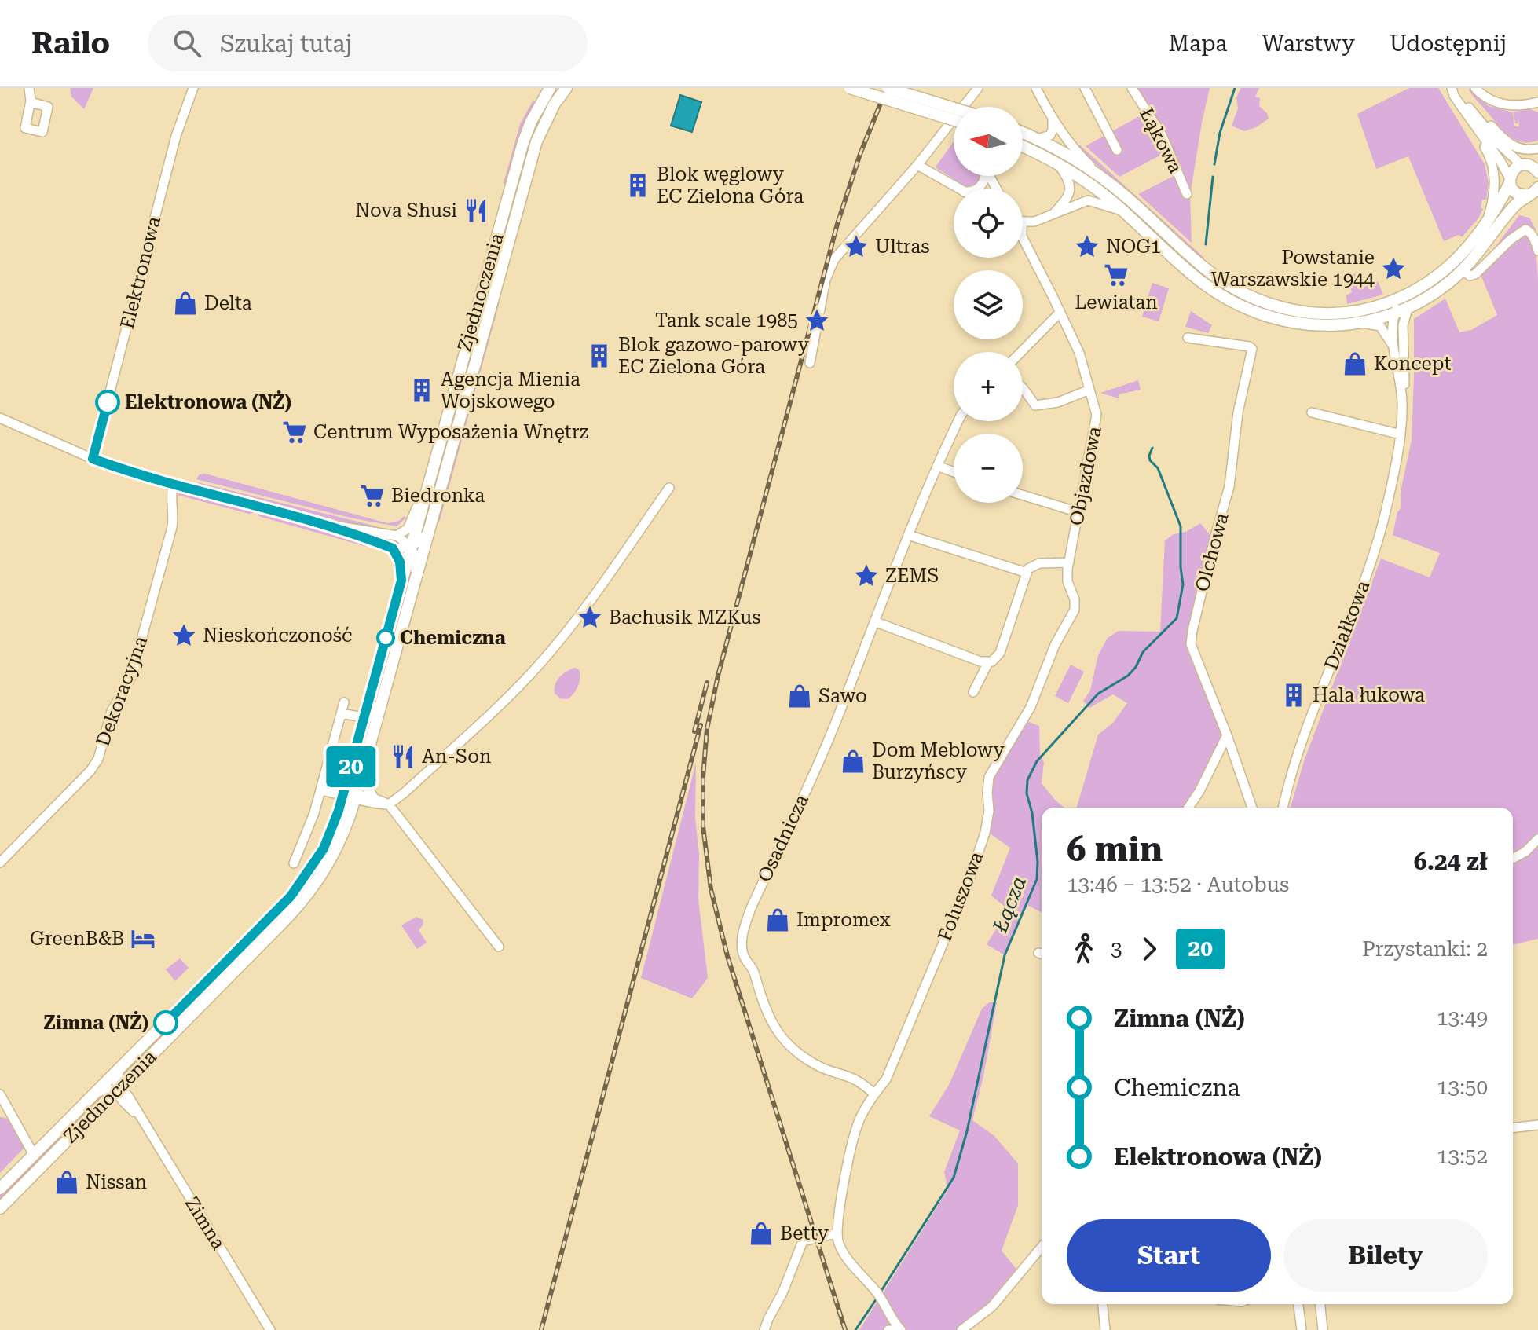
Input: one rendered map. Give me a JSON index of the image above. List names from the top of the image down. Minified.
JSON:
{"streets":{"main road":["Zjednoczenia"],"street":["Łąkowa","Elektronowa","Objazdowa","Olchowa","Działkowa","Dekoracyjna","Osadnicza","Foluszowa","Zimna"]},"crossings":[["Zjednoczenia","Zimna"],["Objazdowa","Foluszowa"],["Osadnicza","Foluszowa"]],"water":["Łącza"],"places":{"building":["Blok węglowy EC Zielona Góra","Blok gazowo-parowy EC Zielona Góra","Agencja Mienia Wojskowego","Hala łukowa"],"restaurant":["Nova Shusi","An-Son"],"place":["Ultras","NOG1","Powstanie Warszawskie 1944","Tank scale 1985","ZEMS","Bachusik MZKus","Nieskończoność"],"supermarket":["Lewiatan","Centrum Wyposażenia Wnętrz","Biedronka"],"shop":["Delta","Koncept","Sawo","Dom Meblowy Burzyńscy","Impromex","Nissan","Betty"],"other":["Elektronowa (NŻ)","Chemiczna","Zimna (NŻ)"],"hotel":["GreenB&B"]},"lines":["bus line 20"],"north":"left","page":{"header":"Railo","search":"Szukaj tutaj","nav":["Mapa","Warstwy","Udostępnij"],"on_map":"20","map_buttons":["+","−"],"heading":["6 min","13:46 – 13:52 · Autobus","6.24 zł"],"legs":["3","20","Przystanki: 2"],"list":[{"name":"Zimna (NŻ)","value":"13:49"},{"name":"Chemiczna","value":"13:50"},{"name":"Elektronowa (NŻ)","value":"13:52"}],"buttons":["Start","Bilety"]}}
